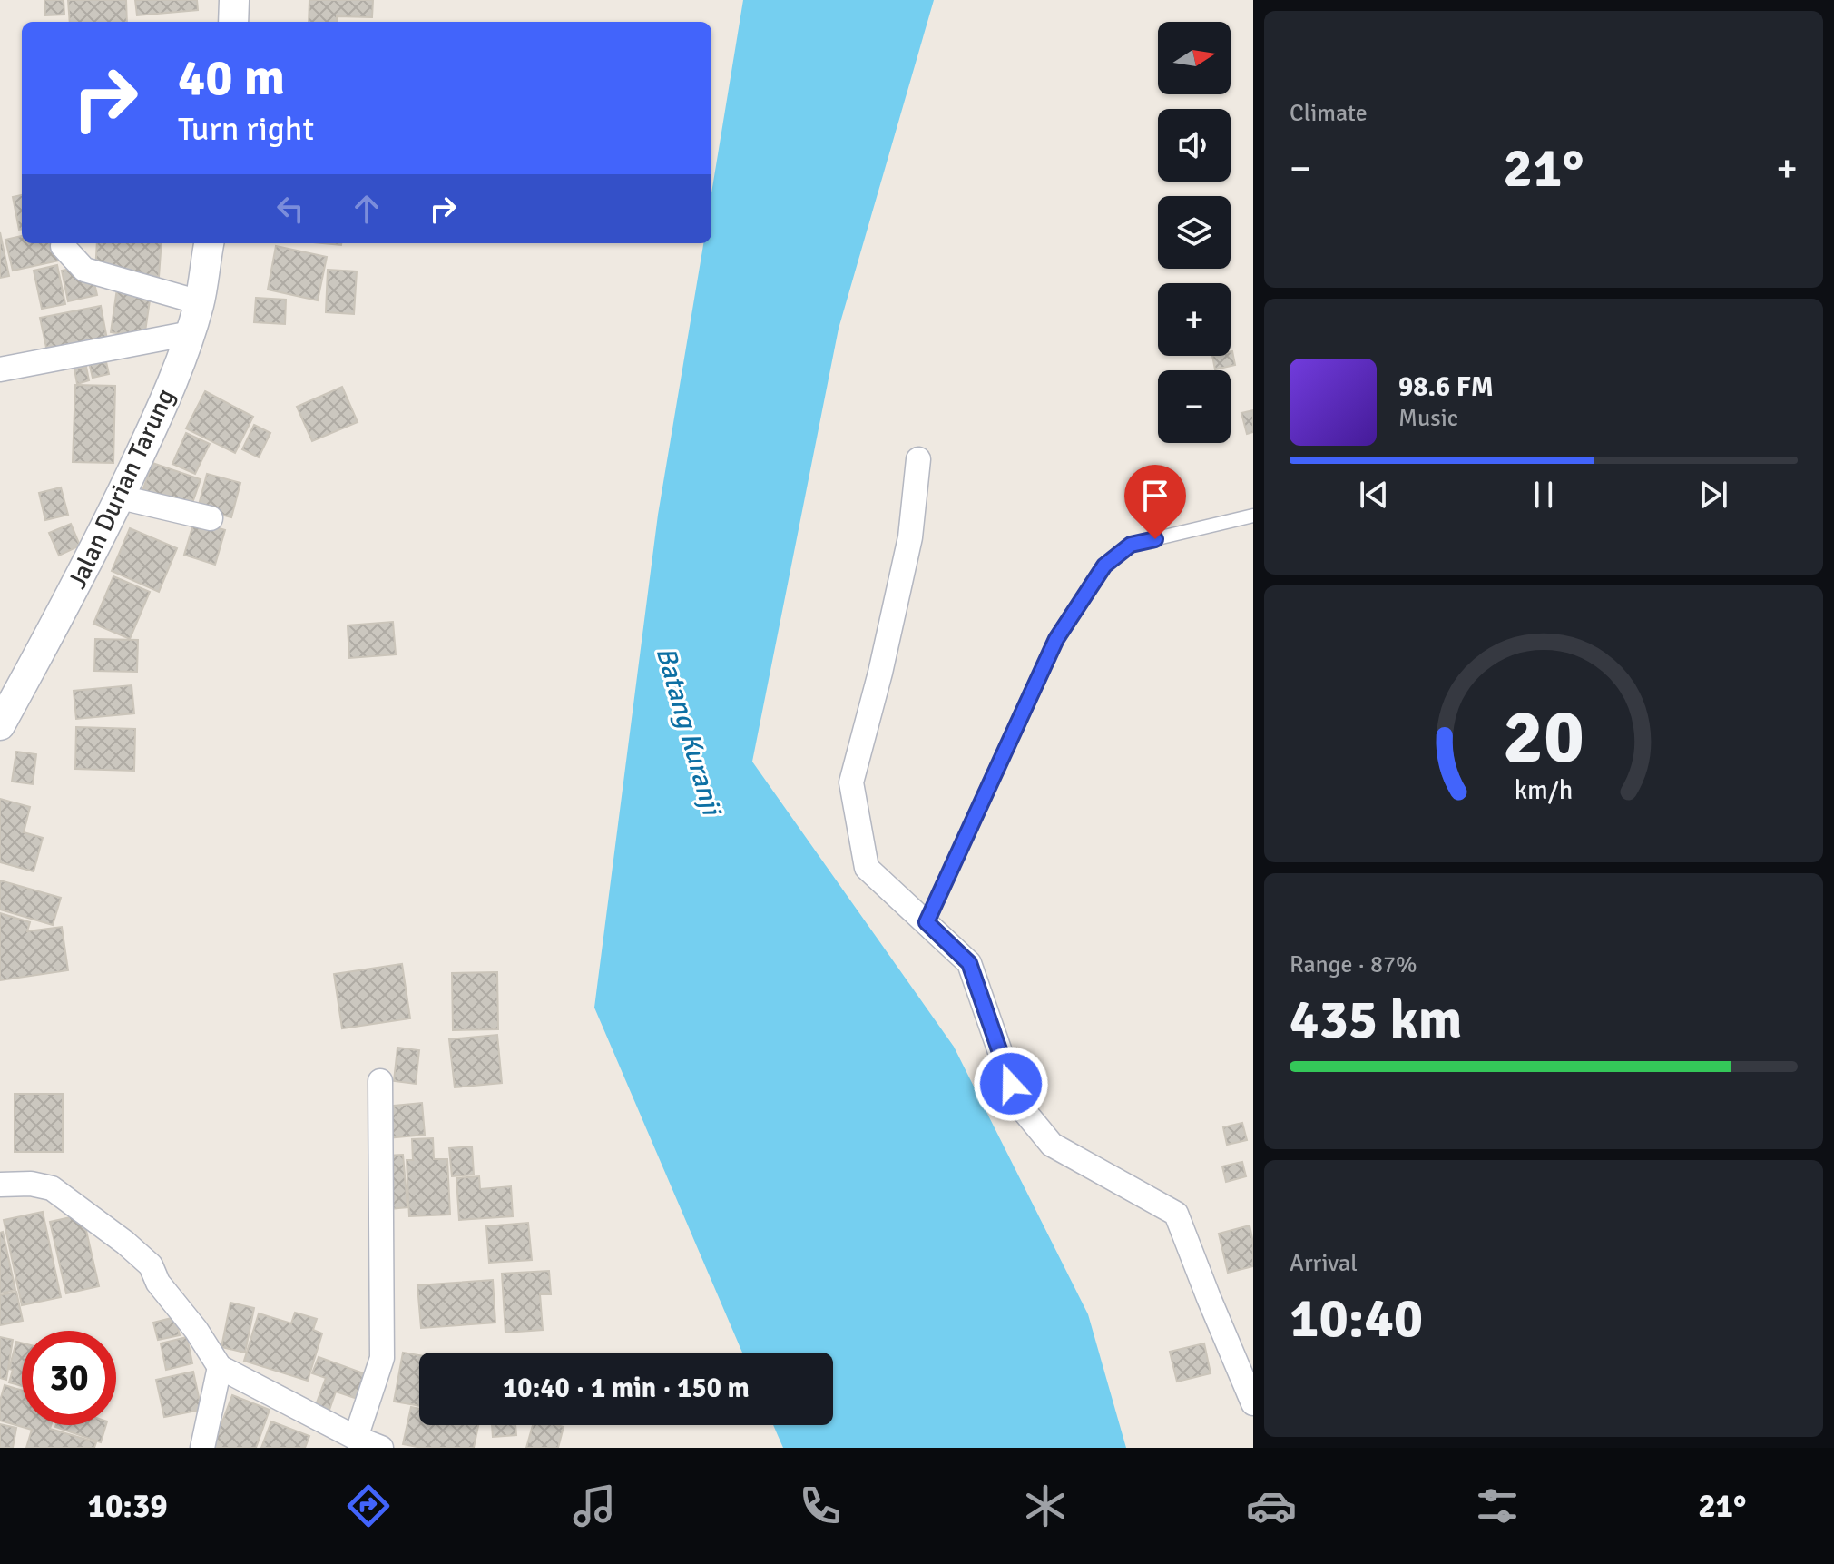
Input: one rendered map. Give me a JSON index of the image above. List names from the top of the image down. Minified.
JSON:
{"streets":{"street":["Jalan Durian Tarung"]},"water":["Batang Kuranji"],"north":"right","page":{"tile":["Climate",["Range · 87%","435 km"],["Arrival","10:40"]],"map_buttons":["+","−"],"turn":["40 m","Turn right"],"heat":["−","21°","+"],"song":["98.6 FM","Music"],"limit":"30","trip":"10:40 · 1 min · 150 m","tabs":["10:39","21°"],"gauge":["20","km/h"]}}
